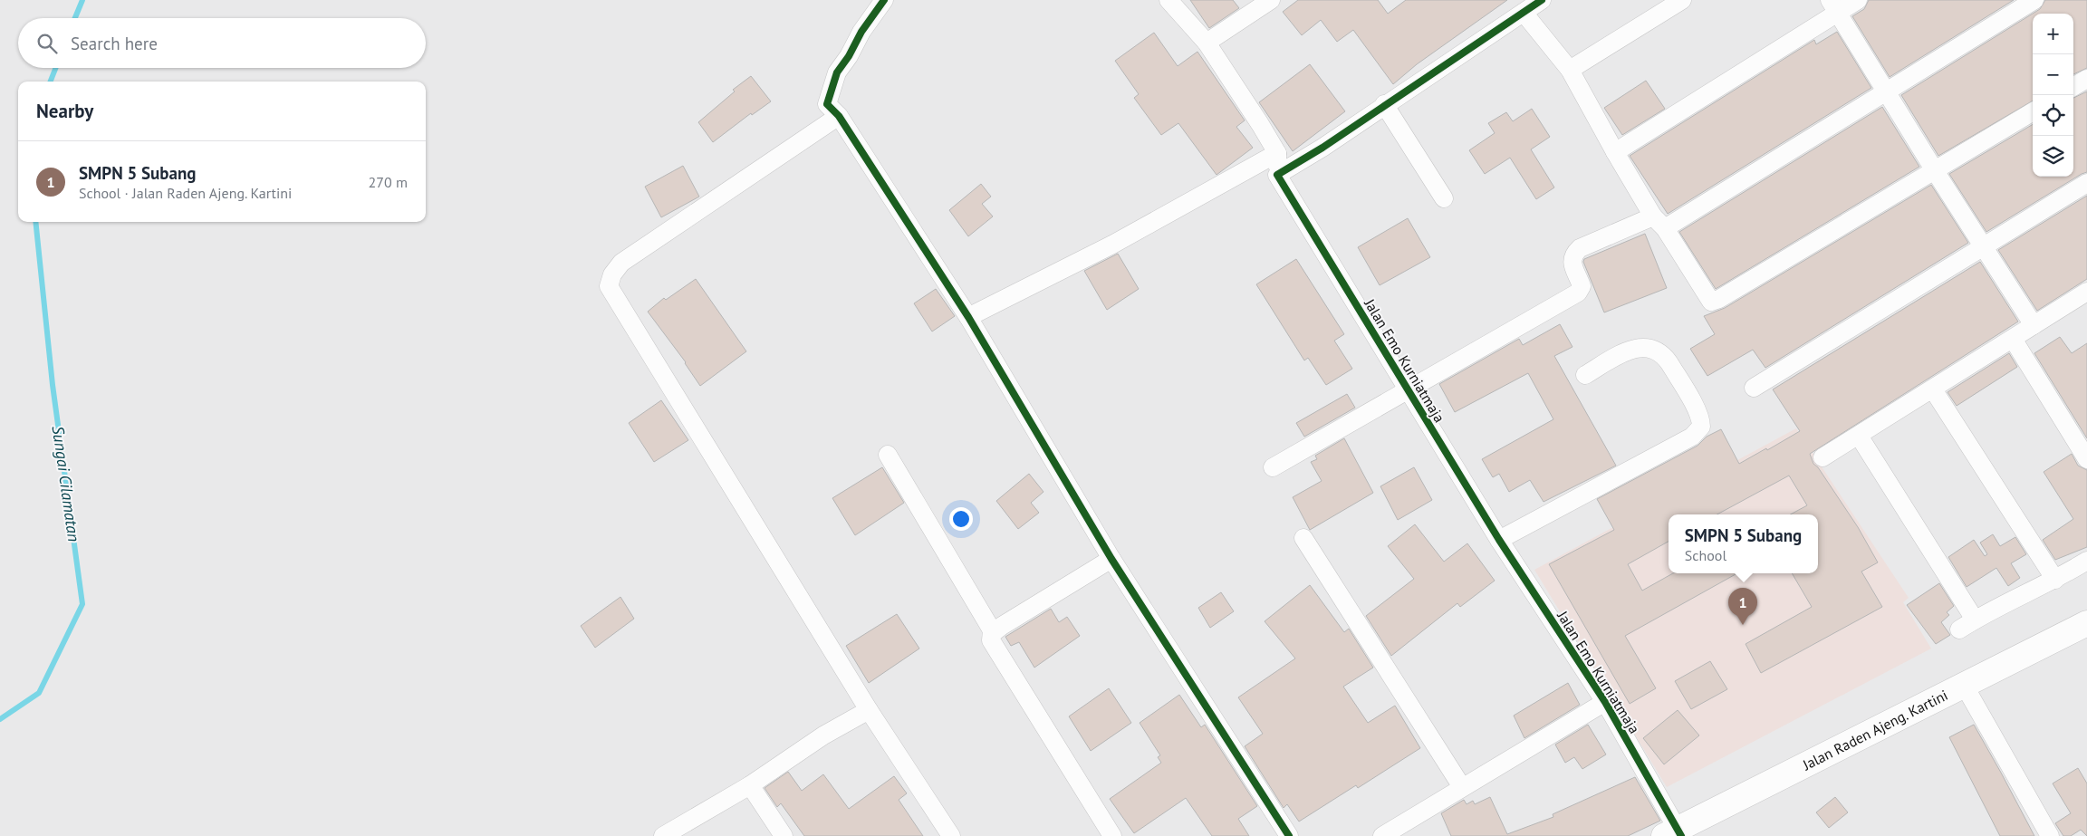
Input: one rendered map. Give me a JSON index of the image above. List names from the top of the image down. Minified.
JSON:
{"streets":{"main road":["Jalan Raden Ajeng. Kartini"],"street":["Jalan Emo Kurniatmaja"]},"crossings":[["Jalan Emo Kurniatmaja","Jalan Raden Ajeng. Kartini"]],"water":["Sungai Cilamatan"],"page":{"map_buttons":["+","−"],"search":"Search here","heading":"Nearby","list":[{"mark":"1","name":"SMPN 5 Subang","note":"School · Jalan Raden Ajeng. Kartini","value":"270 m"}],"popup":["SMPN 5 Subang","School"],"pins":"1"}}
